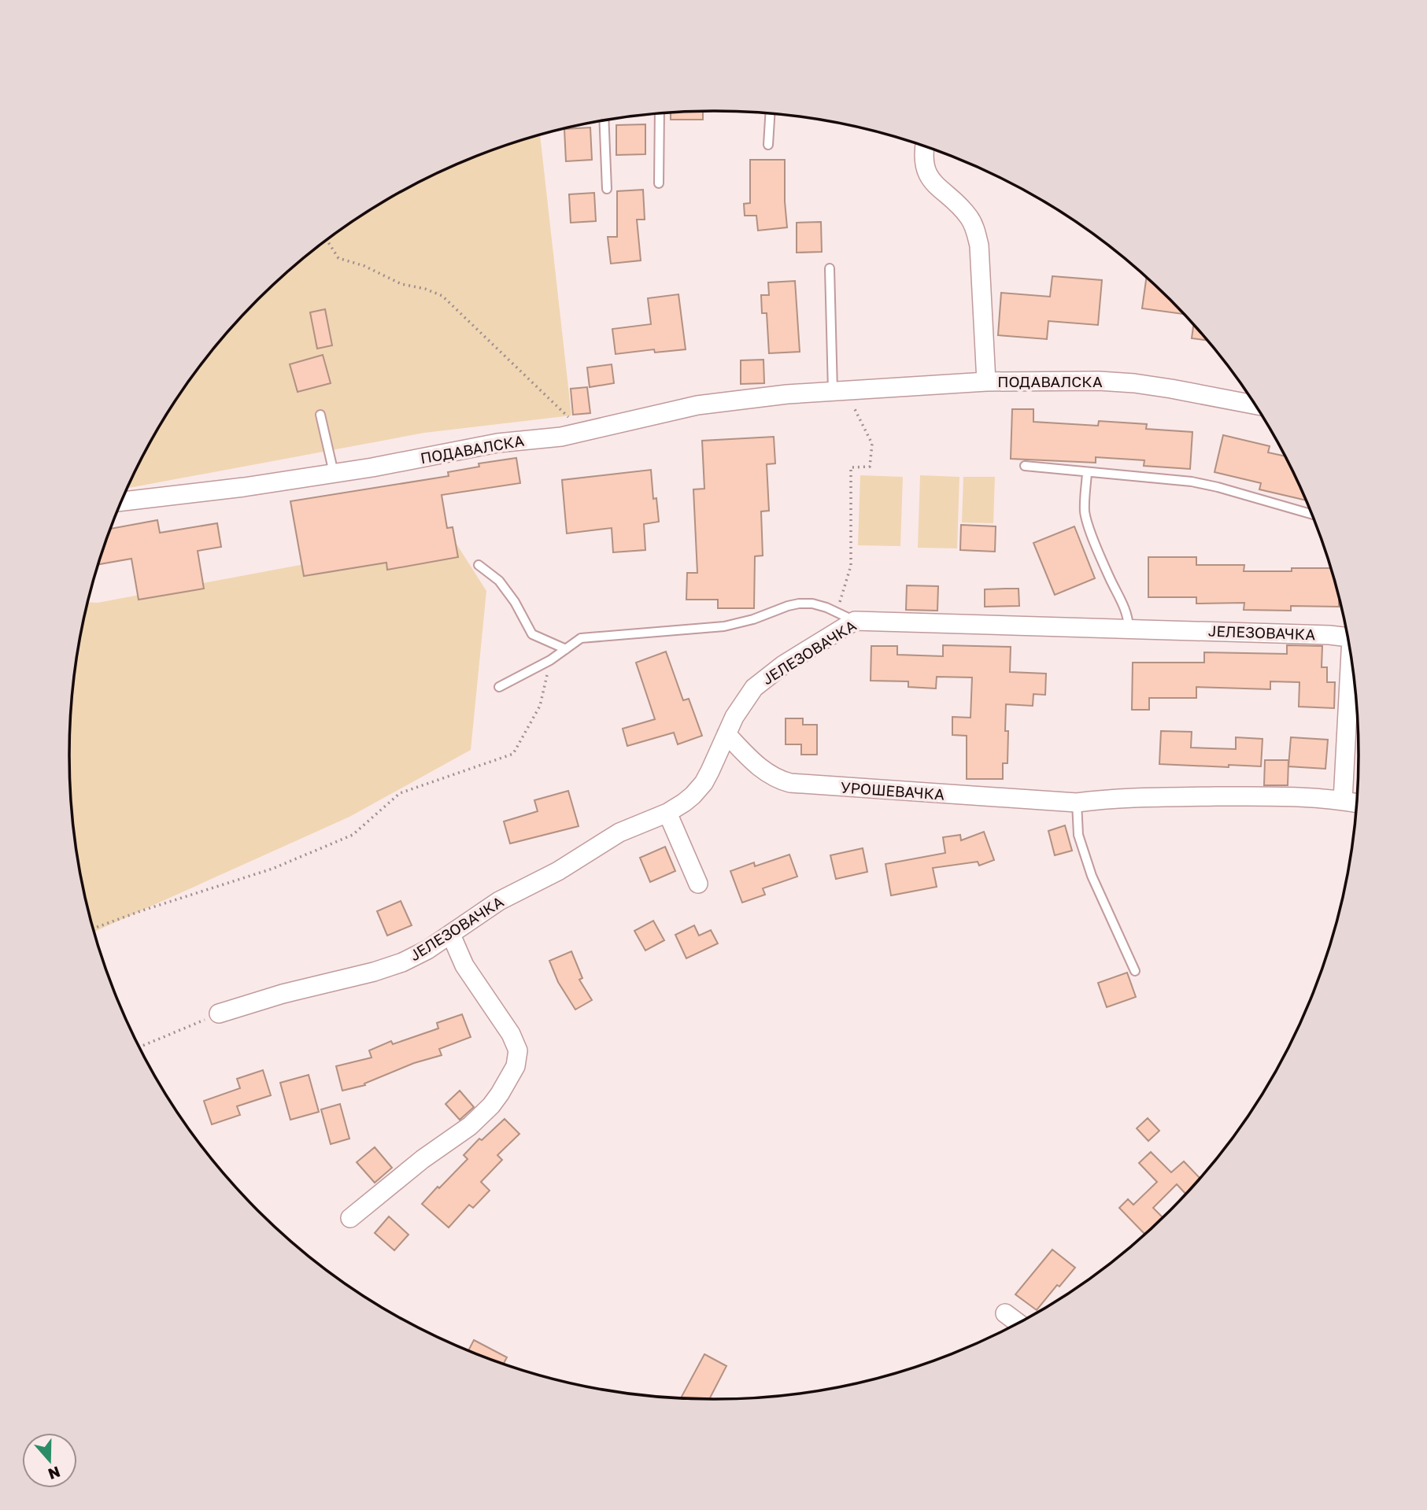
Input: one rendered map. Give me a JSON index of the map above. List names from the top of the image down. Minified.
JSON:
{"streets":{"street":["ПОДАВАЛСКА","ЈЕЛЕЗОВАЧКА","УРОШЕВАЧКА"]},"crossings":[["ЈЕЛЕЗОВАЧКА","УРОШЕВАЧКА"]],"north":"bottom"}
